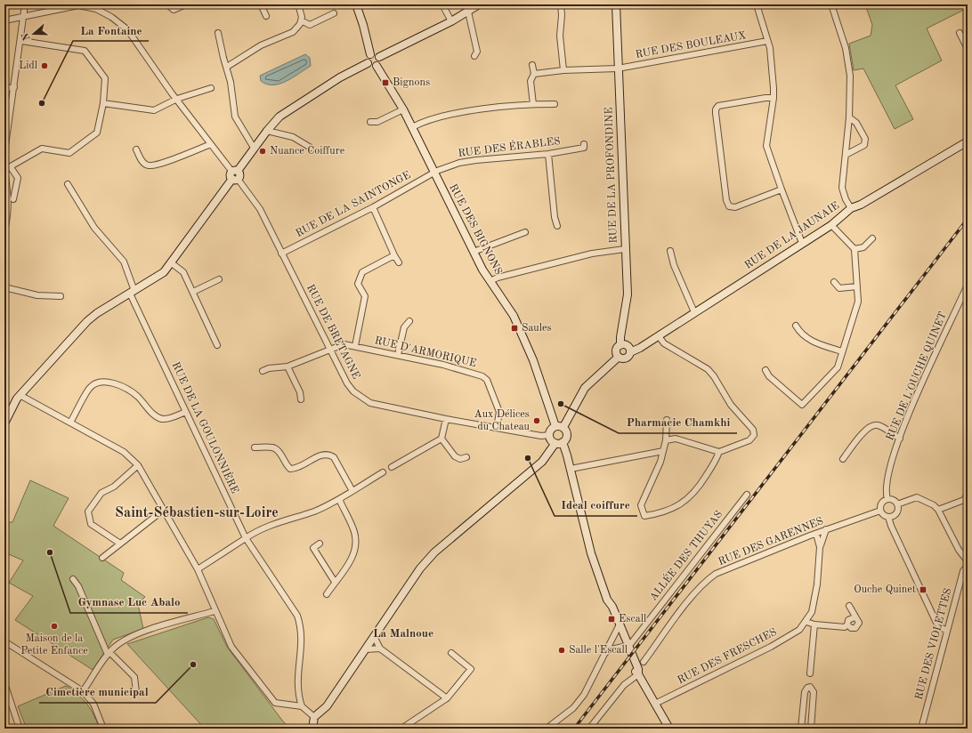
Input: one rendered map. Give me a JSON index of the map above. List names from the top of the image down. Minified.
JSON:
{"streets":{"street":["RUE DES BOULEAUX","RUE DES ÉRABLES","RUE DE LA PROFONDINE","RUE DE LA SAINTONGE","RUE DES BIGNONS","RUE DE LA JAUNAIE","RUE DE BRETAGNE","RUE D'ARMORIQUE","RUE DE L'OUCHE QUINET","RUE DE LA GOULONNIÈRE","RUE DES GARENNES","ALLÉE DES THUYAS","RUE DES VIOLETTES","RUE DES FRESCHES"]},"crossings":[["RUE DES BOULEAUX","RUE DE LA PROFONDINE"],["RUE DES ÉRABLES","RUE DE LA SAINTONGE"],["RUE DES ÉRABLES","RUE DES BIGNONS"],["RUE DE LA PROFONDINE","RUE DE LA JAUNAIE"],["RUE DE LA SAINTONGE","RUE DES BIGNONS"],["RUE DE LA SAINTONGE","RUE DE BRETAGNE"],["RUE DES BIGNONS","RUE DE BRETAGNE"],["RUE DE BRETAGNE","RUE D'ARMORIQUE"],["RUE DE L'OUCHE QUINET","RUE DES GARENNES"],["RUE DES GARENNES","RUE DES FRESCHES"]],"districts":["Saint-Sébastien-sur-Loire","La Malnoue"],"places":{"other":["Lidl","La Fontaine","Nuance Coiffure","Pharmacie Chamkhi","Aux Délices du Chateau","Ideal coiffure","Gymnase Luc Abalo","Maison de la Petite Enfance","Salle l'Escall","Cimetière municipal"],"transit":["Bignons","Saules","Ouche Quinet","Escall"]},"north":"left"}
